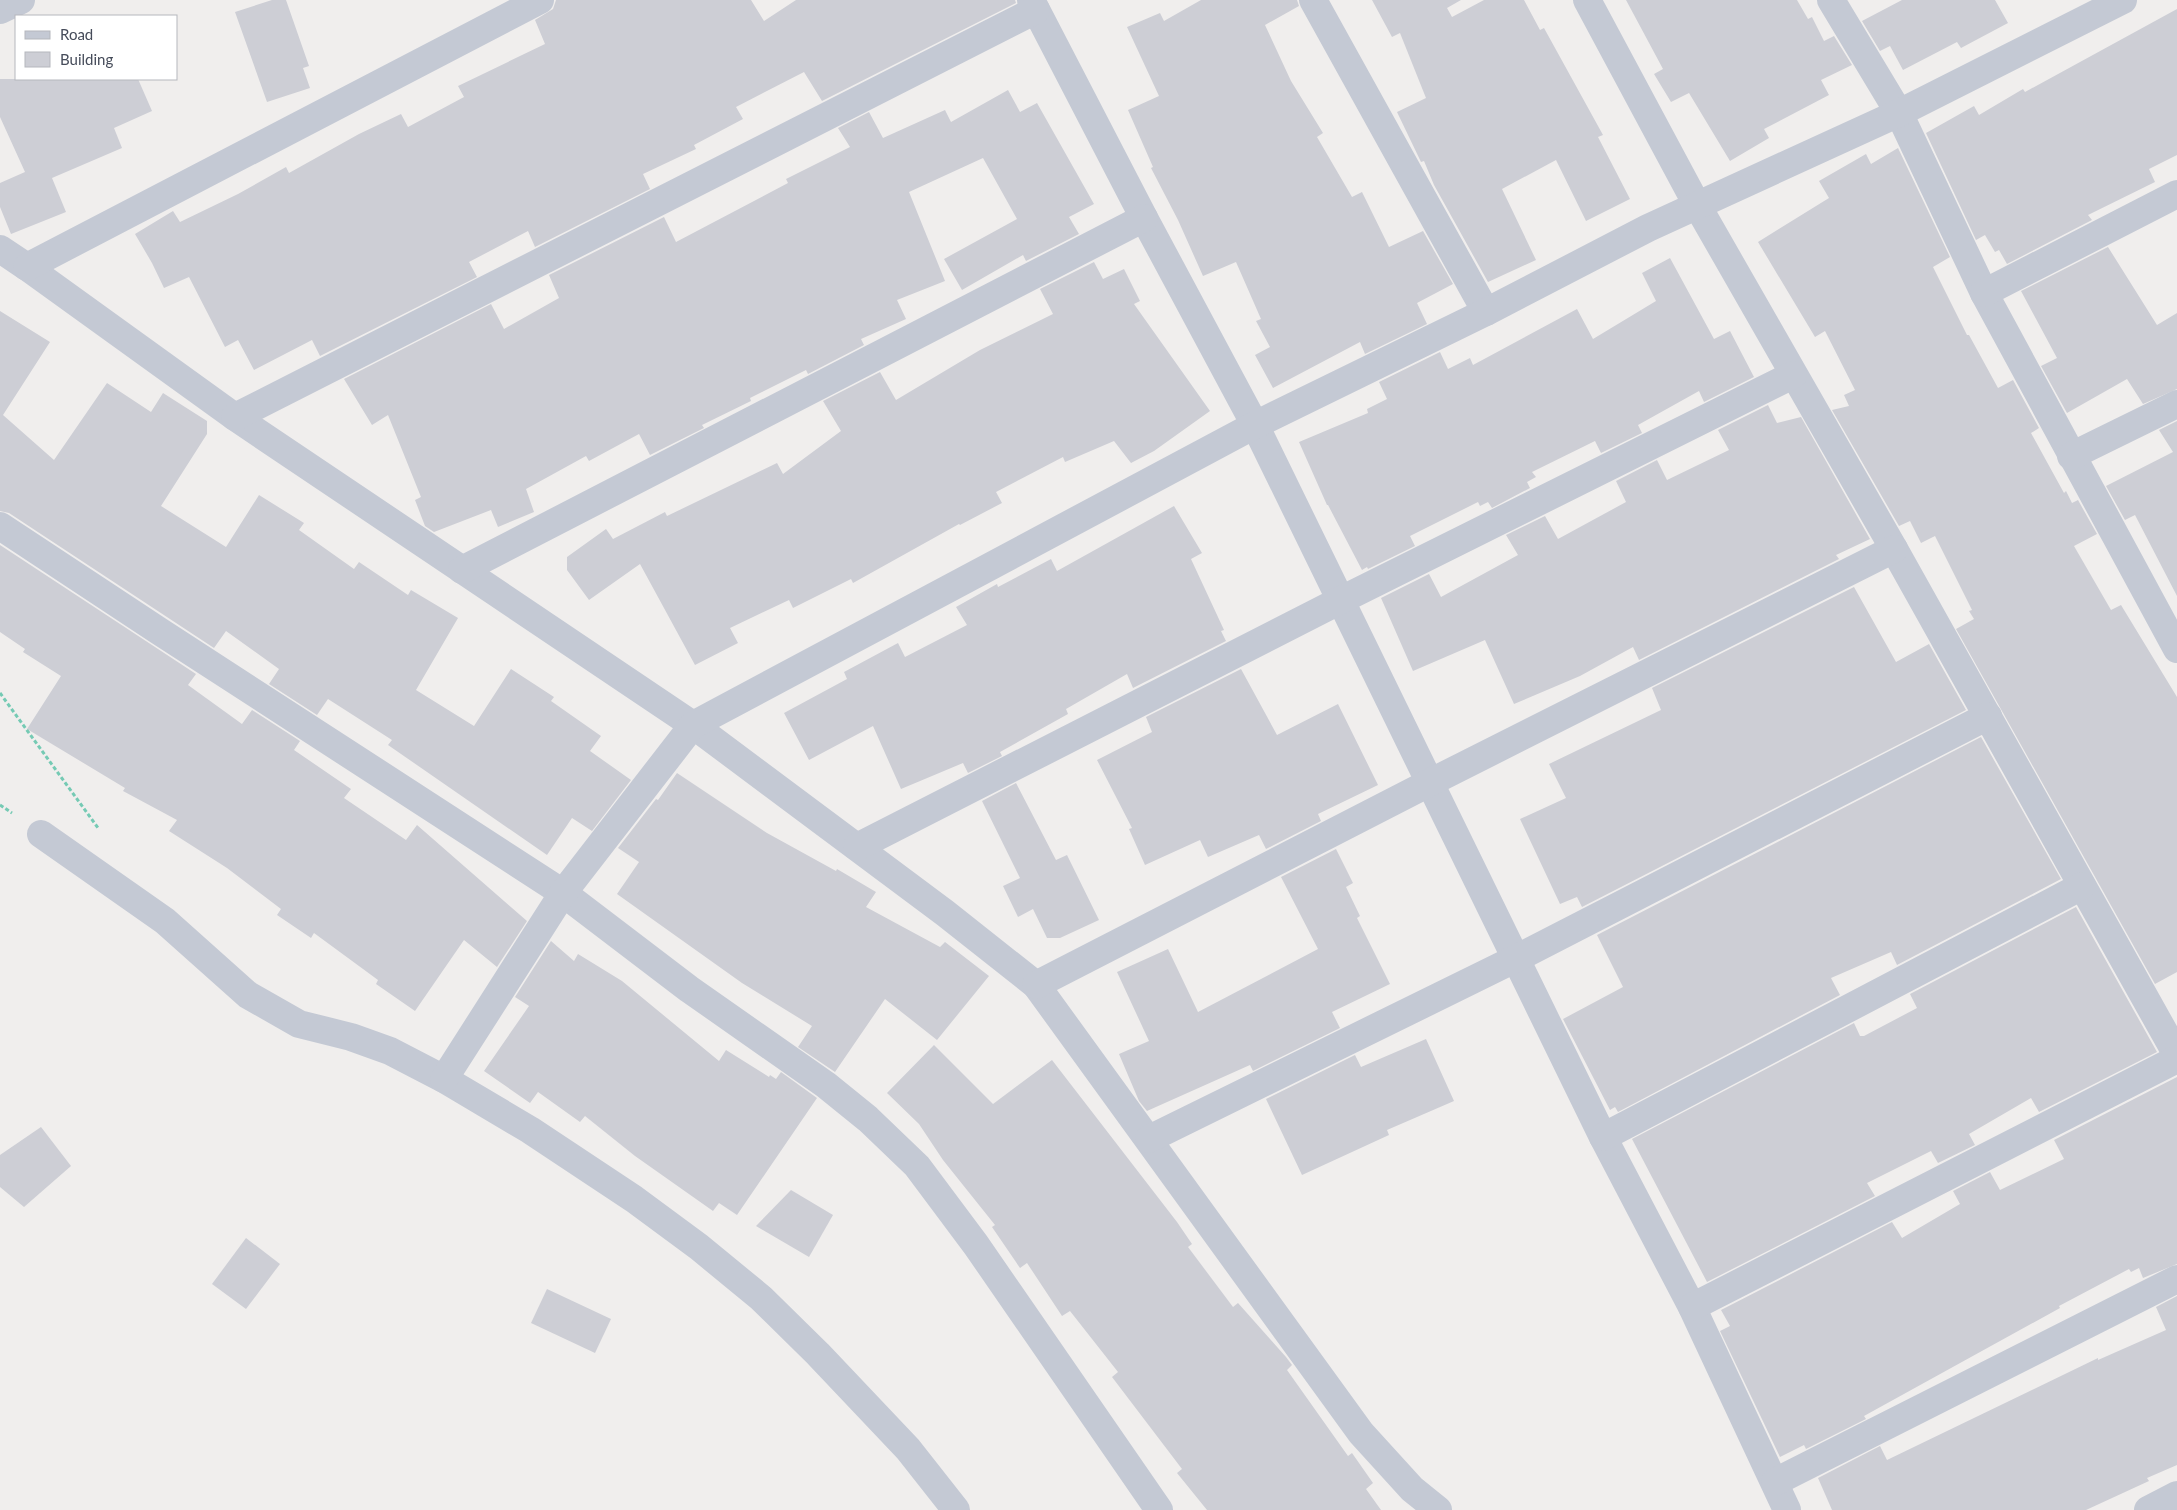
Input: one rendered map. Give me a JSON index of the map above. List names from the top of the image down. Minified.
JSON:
{"legend":["Road","Building"]}
